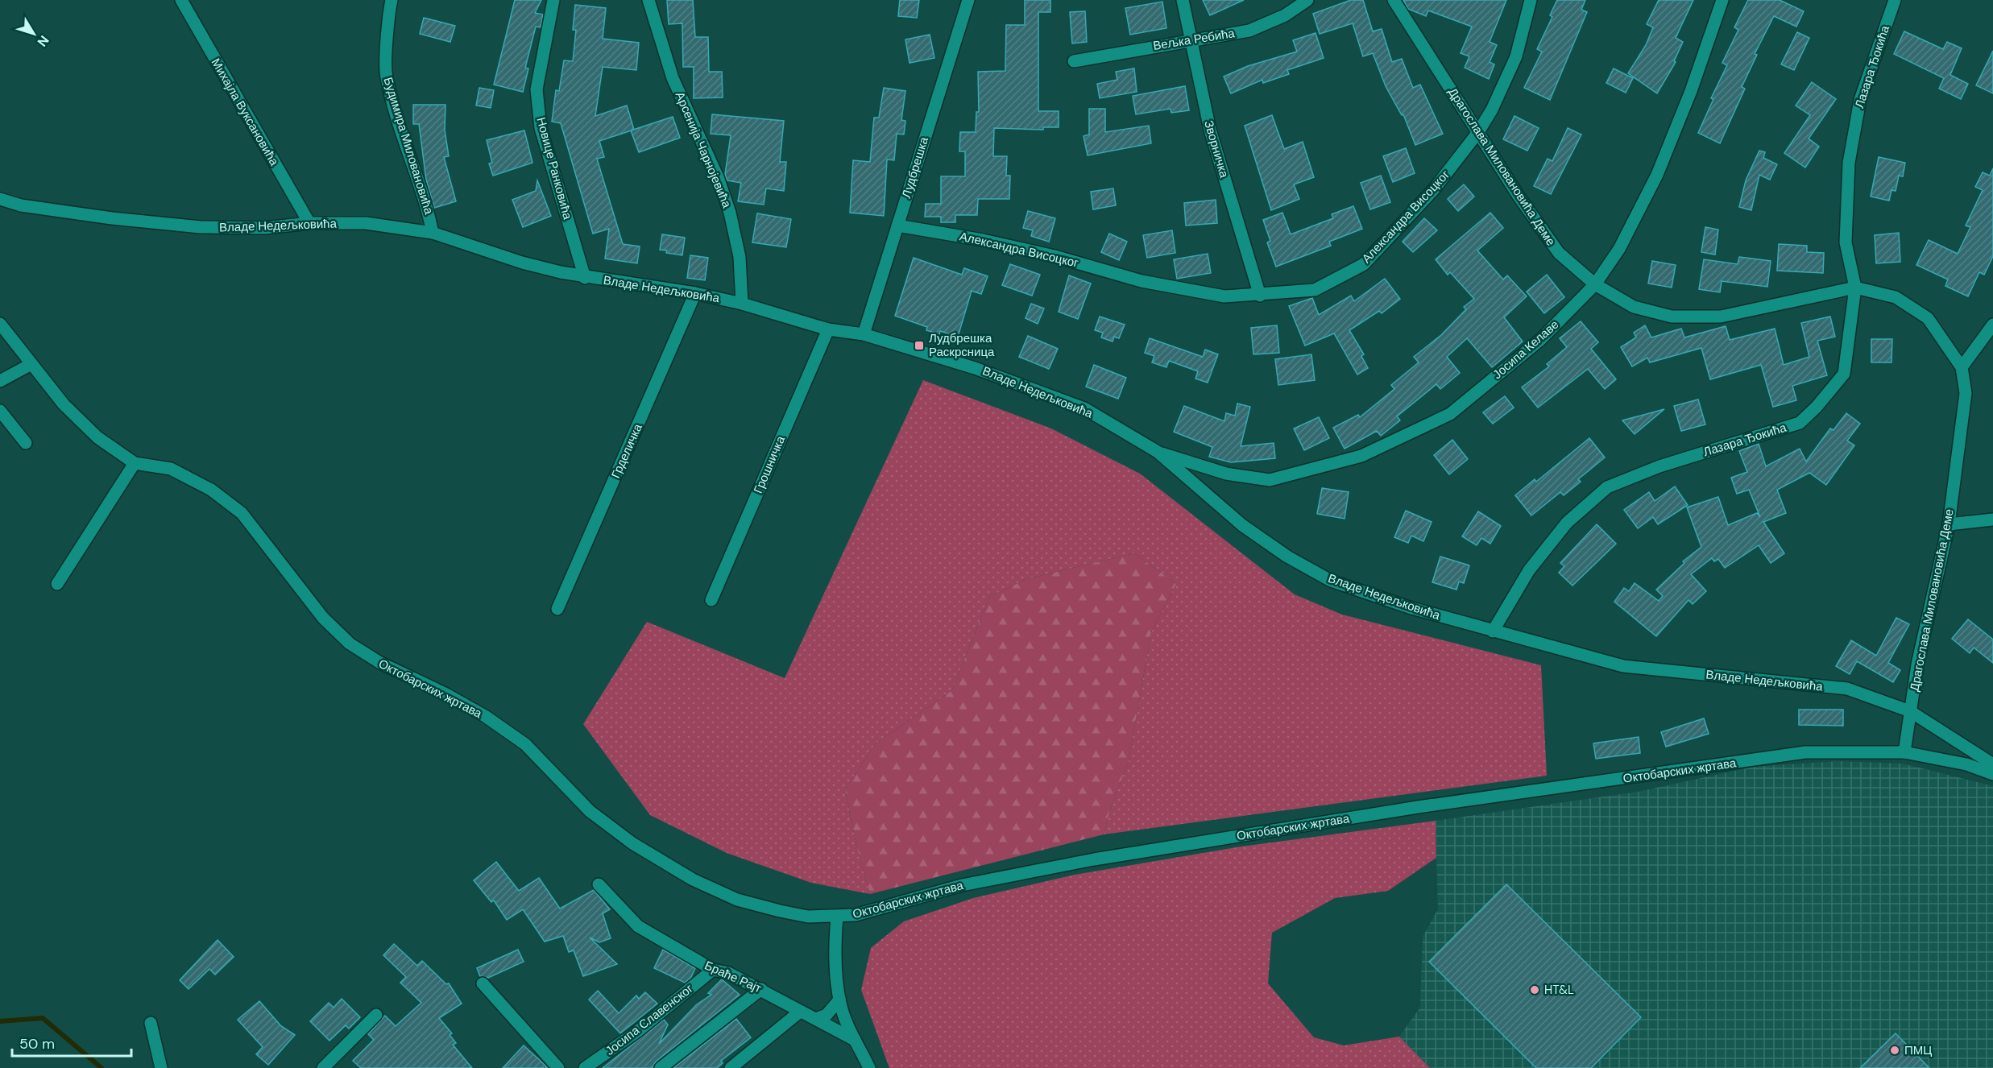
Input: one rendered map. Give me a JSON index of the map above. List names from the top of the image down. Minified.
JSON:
{"streets":{"street":["Вељка Ребића","Лазара Ђокића","Михајла Вуксановића","Будимира Миловановића","Зворничка","Арсенија Чарнојевића","Драгослава Миловановића Деме","Лудбрешка","Новице Ранковића","Александра Висоцког","Владе Недељковића","Јосипа Келаве","Грделичка","Грошничка","Октобарских жртава","Браће Рајт","Јосипа Славенског"]},"crossings":[["Вељка Ребића","Зворничка"],["Лазара Ђокића","Драгослава Миловановића Деме"],["Лазара Ђокића","Владе Недељковића"],["Михајла Вуксановића","Владе Недељковића"],["Будимира Миловановића","Владе Недељковића"],["Зворничка","Александра Висоцког"],["Арсенија Чарнојевића","Владе Недељковића"],["Драгослава Миловановића Деме","Александра Висоцког"],["Драгослава Миловановића Деме","Владе Недељковића"],["Драгослава Миловановића Деме","Јосипа Келаве"],["Драгослава Миловановића Деме","Октобарских жртава"],["Лудбрешка","Александра Висоцког"],["Лудбрешка","Владе Недељковића"],["Новице Ранковића","Владе Недељковића"],["Владе Недељковића","Јосипа Келаве"],["Владе Недељковића","Грделичка"],["Владе Недељковића","Грошничка"],["Браће Рајт","Јосипа Славенског"]],"places":{"transit":["Лудбрешка Раскрсница"],"other":["HT&L","ПМЦ"]},"scale_bar":"50 m","north":"bottom right"}
